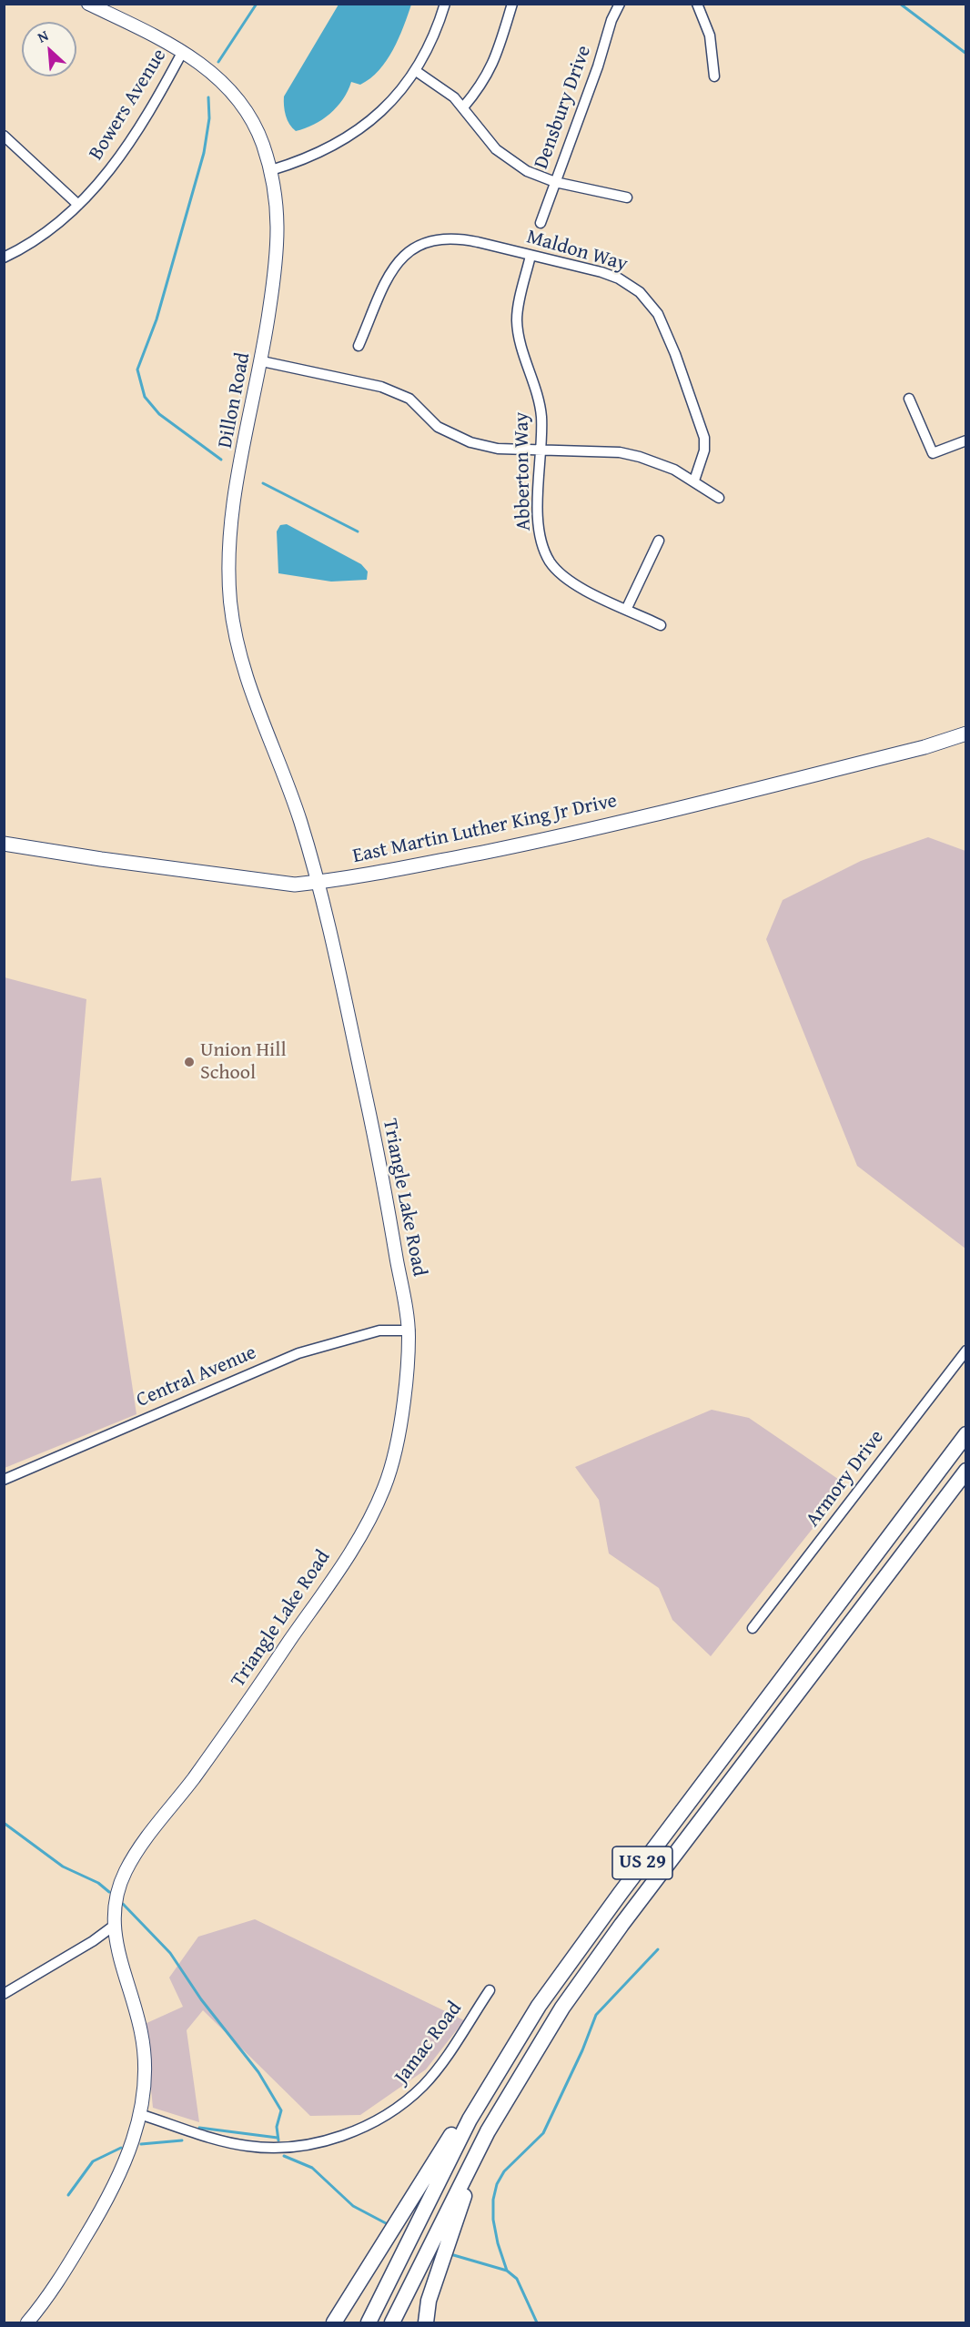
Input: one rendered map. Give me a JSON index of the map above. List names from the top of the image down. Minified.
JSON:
{"streets":{"highway":["US 29"],"main road":["East Martin Luther King Jr Drive"],"street":["Bowers Avenue","Densbury Drive","Maldon Way","Dillon Road","Abberton Way","Triangle Lake Road","Central Avenue","Armory Drive","Jamac Road"]},"crossings":[["Bowers Avenue","Dillon Road"],["Maldon Way","Abberton Way"],["Dillon Road","East Martin Luther King Jr Drive"],["Dillon Road","Triangle Lake Road"],["East Martin Luther King Jr Drive","Triangle Lake Road"],["Triangle Lake Road","Central Avenue"],["Triangle Lake Road","Jamac Road"]],"places":["Union Hill School"],"north":"top left"}
